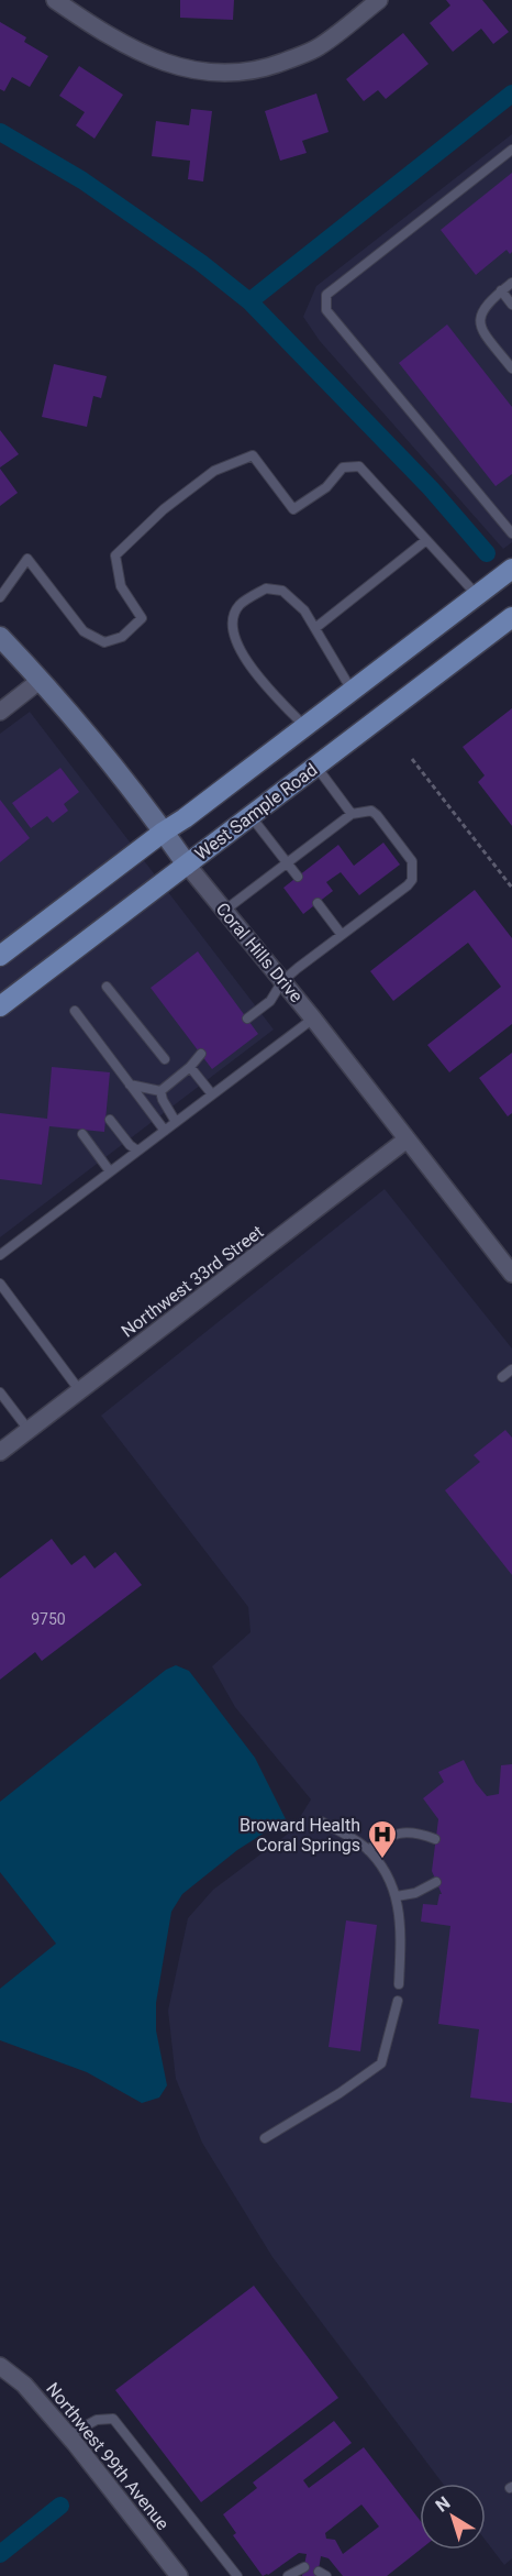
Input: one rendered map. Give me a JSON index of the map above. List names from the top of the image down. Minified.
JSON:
{"streets":{"main road":["West Sample Road"],"street":["Coral Hills Drive","Northwest 33rd Street","Northwest 99th Avenue"]},"crossings":[["West Sample Road","Coral Hills Drive"],["Coral Hills Drive","Northwest 33rd Street"]],"places":{"hospital":["Broward Health Coral Springs"]},"house_numbers":["9750"],"north":"top left"}
